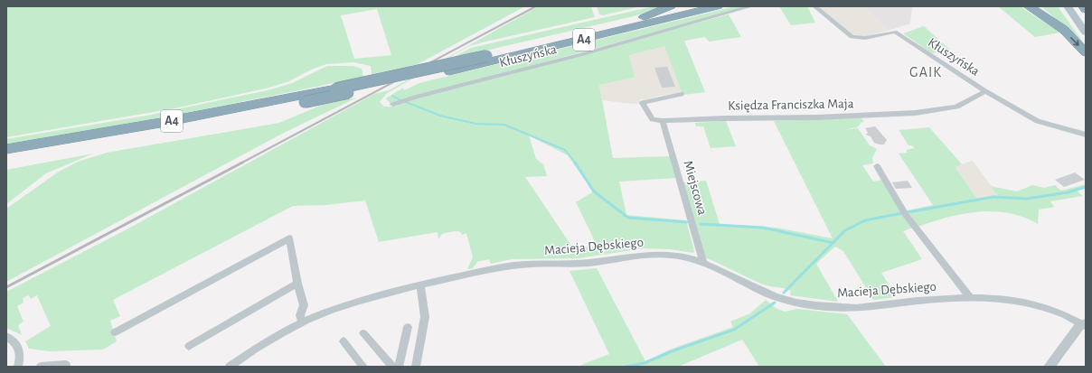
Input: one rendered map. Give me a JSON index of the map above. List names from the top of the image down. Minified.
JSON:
{"streets":{"highway":["A4"],"street":["Kłuszyńska","Księdza Franciszka Maja","Miejscowa","Macieja Dębskiego"]},"crossings":[["Kłuszyńska","Księdza Franciszka Maja"],["Księdza Franciszka Maja","Miejscowa"],["Miejscowa","Macieja Dębskiego"]],"districts":["GAIK"]}
